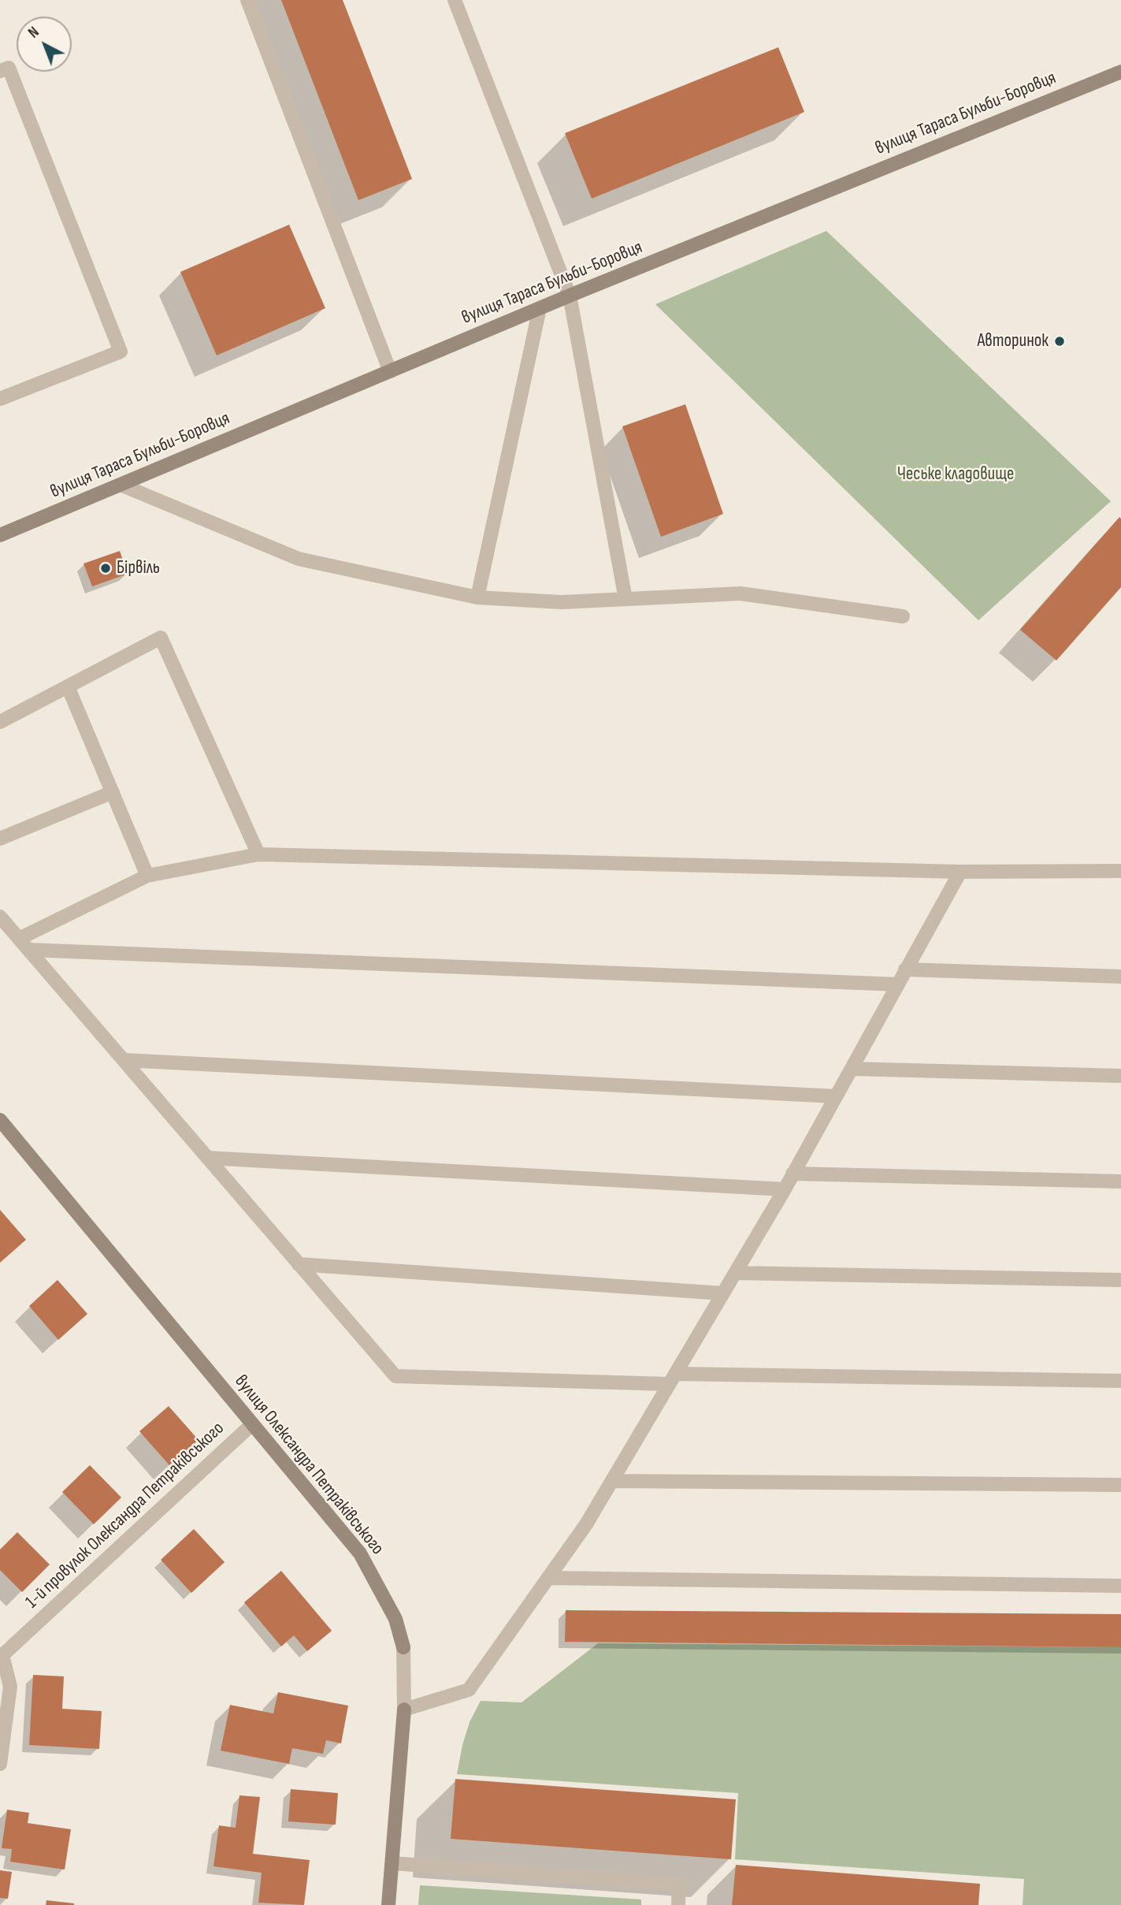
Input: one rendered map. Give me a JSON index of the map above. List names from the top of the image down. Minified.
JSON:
{"streets":{"street":["вулиця Тараса Бульби-Боровця","вулиця Олександра Петраківського","1-й провулок Олександра Петраківського"]},"crossings":[["вулиця Олександра Петраківського","1-й провулок Олександра Петраківського"]],"parks":["Чеське кладовище"],"places":["Авторинок","Бірвіль"],"north":"top left"}
